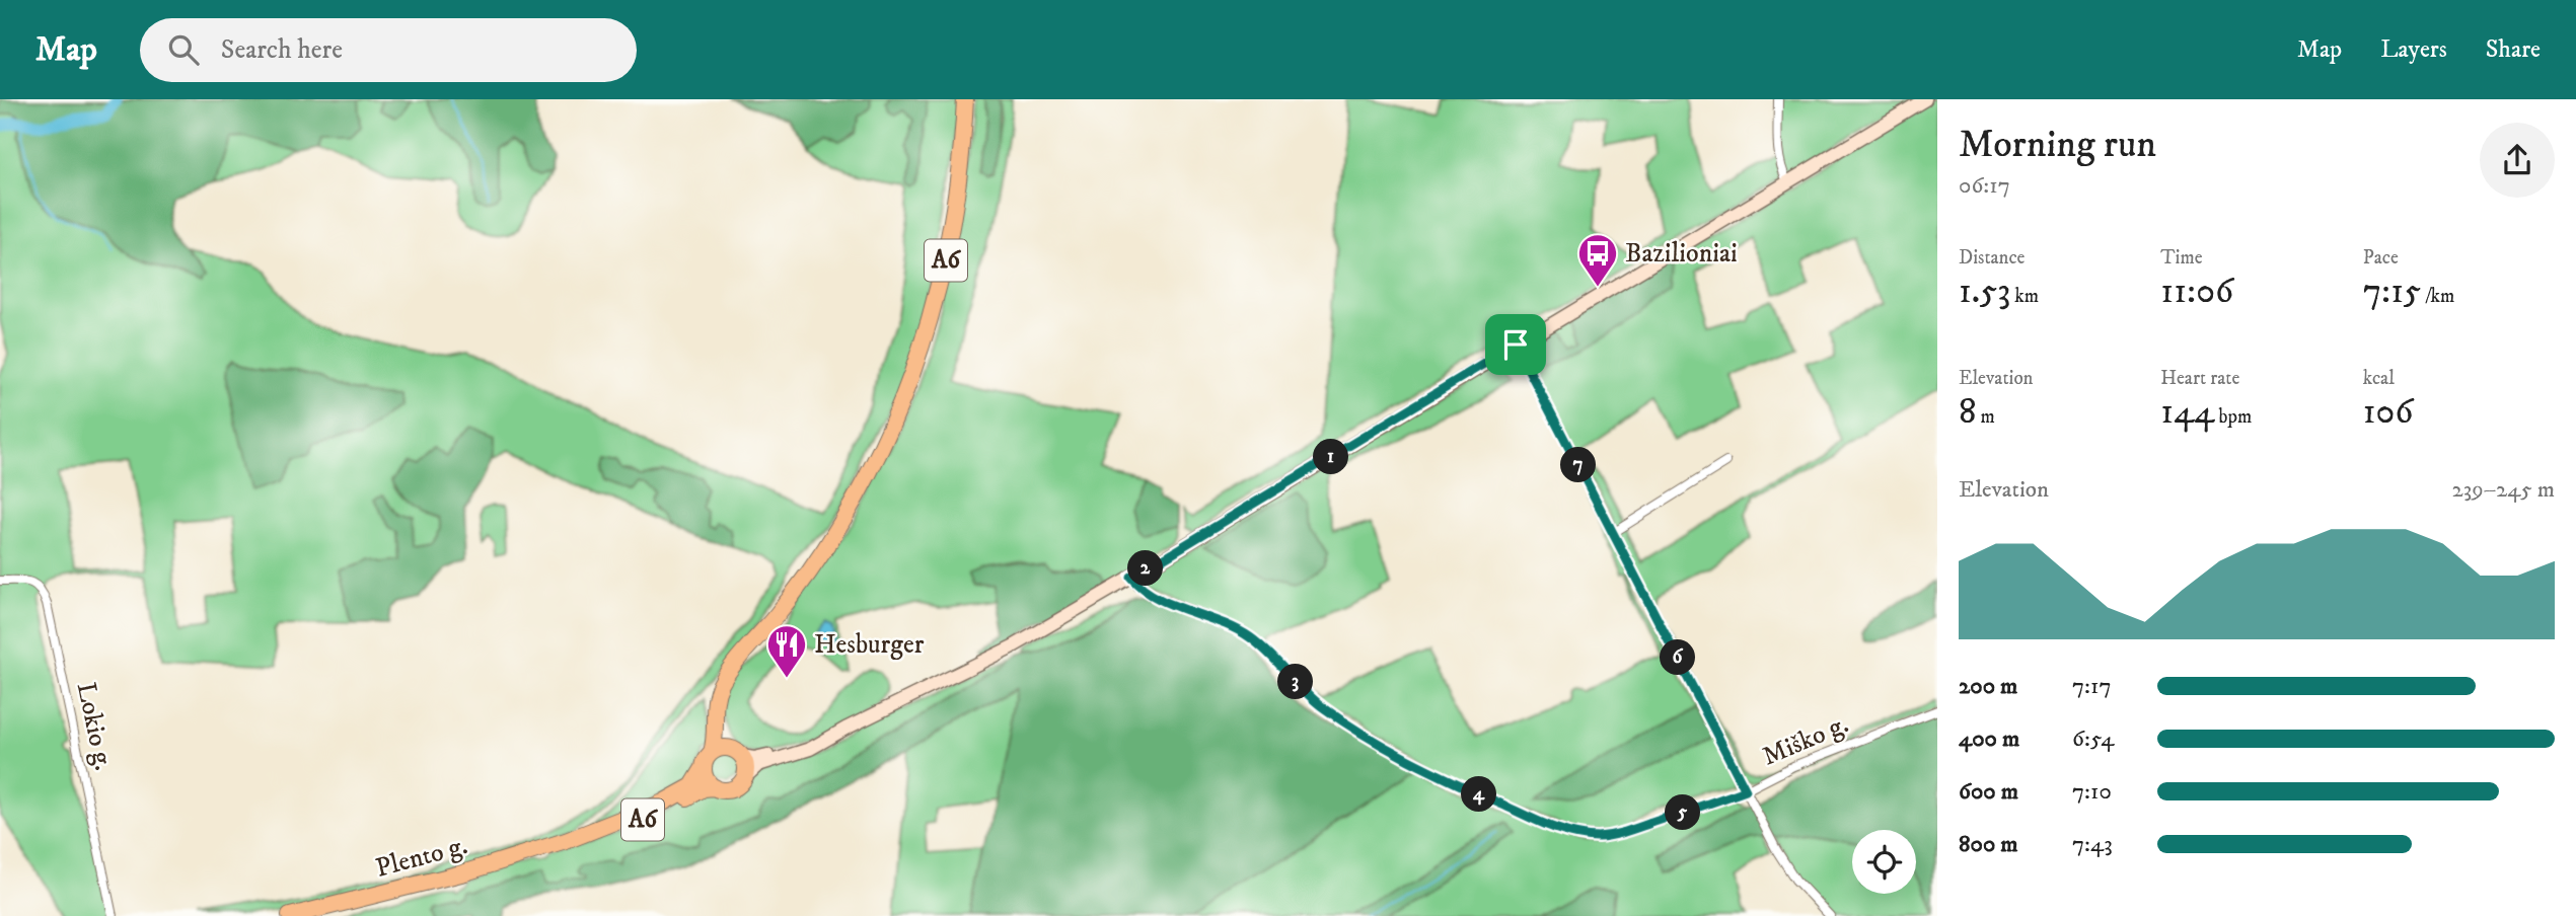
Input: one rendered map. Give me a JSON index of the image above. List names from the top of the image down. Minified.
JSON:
{"streets":{"highway":["A6","Plento g."],"street":["Lokio g.","Miško g."]},"crossings":[["A6","Plento g."]],"places":{"bus stop":["Bazilioniai"],"restaurant":["Hesburger"]},"page":{"header":"Map","search":"Search here","nav":["Map","Layers","Share"],"heading":["Morning run","06:17"],"stats":[["Distance","1.53 km"],["Time","11:06"],["Pace","7:15 /km"],["Elevation","8 m"],["Heart rate","144 bpm"],["kcal","106"]],"pins":["1","7","2","6","3","4","5"],"chart":["Elevation","239–245 m"],"list":[{"name":"200 m","note":"7:17"},{"name":"400 m","note":"6:54"},{"name":"600 m","note":"7:10"},{"name":"800 m","note":"7:43"}]}}
